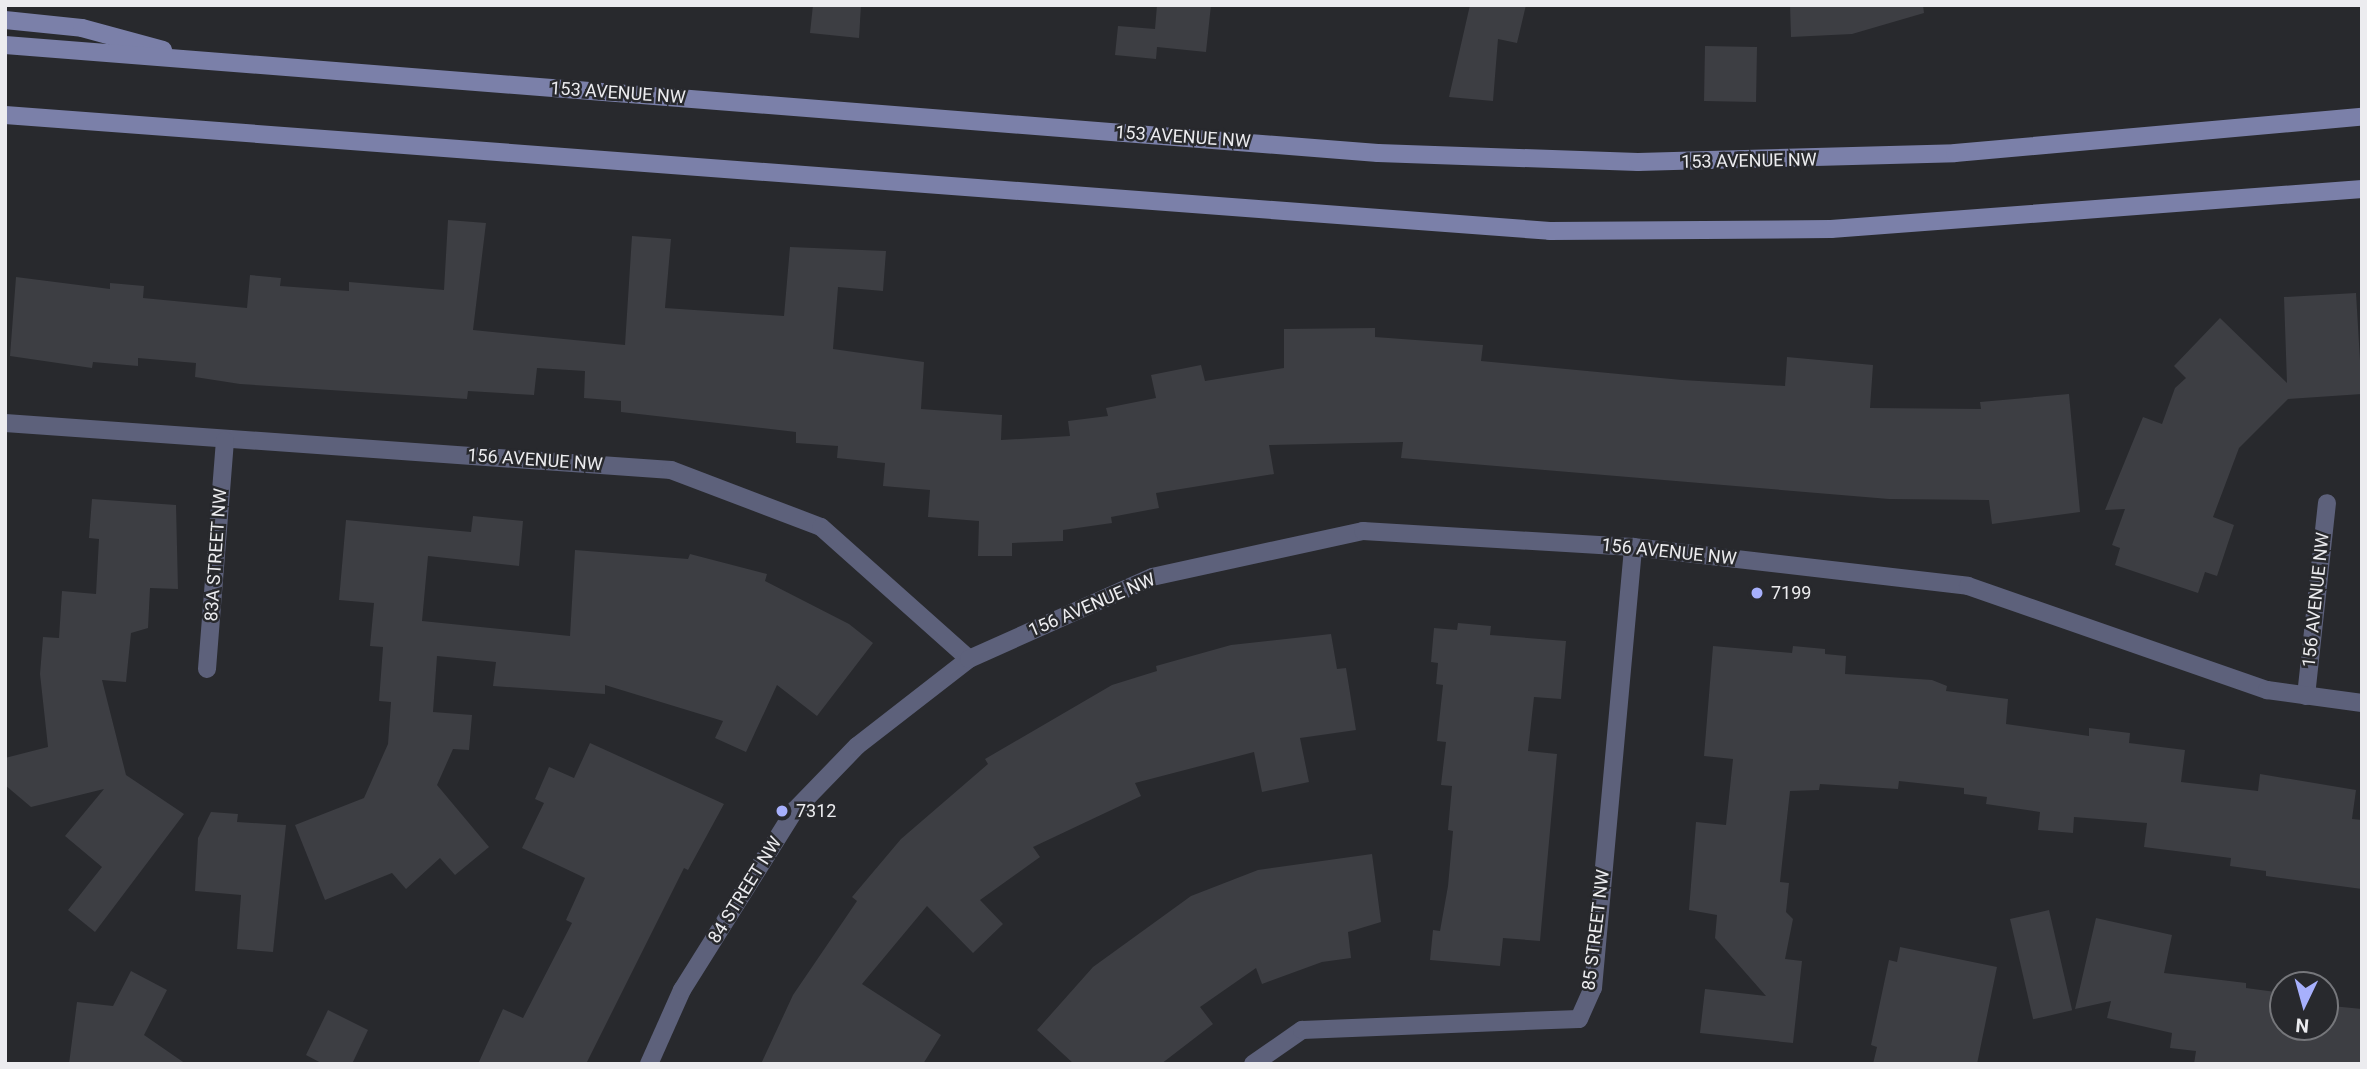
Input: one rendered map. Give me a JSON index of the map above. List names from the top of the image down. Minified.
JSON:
{"streets":{"main road":["153 AVENUE NW"],"street":["156 AVENUE NW","83A STREET NW","84 STREET NW","85 STREET NW"]},"crossings":[["156 AVENUE NW","83A STREET NW"],["156 AVENUE NW","84 STREET NW"],["156 AVENUE NW","85 STREET NW"]],"places":["7199","7312"],"north":"bottom"}
